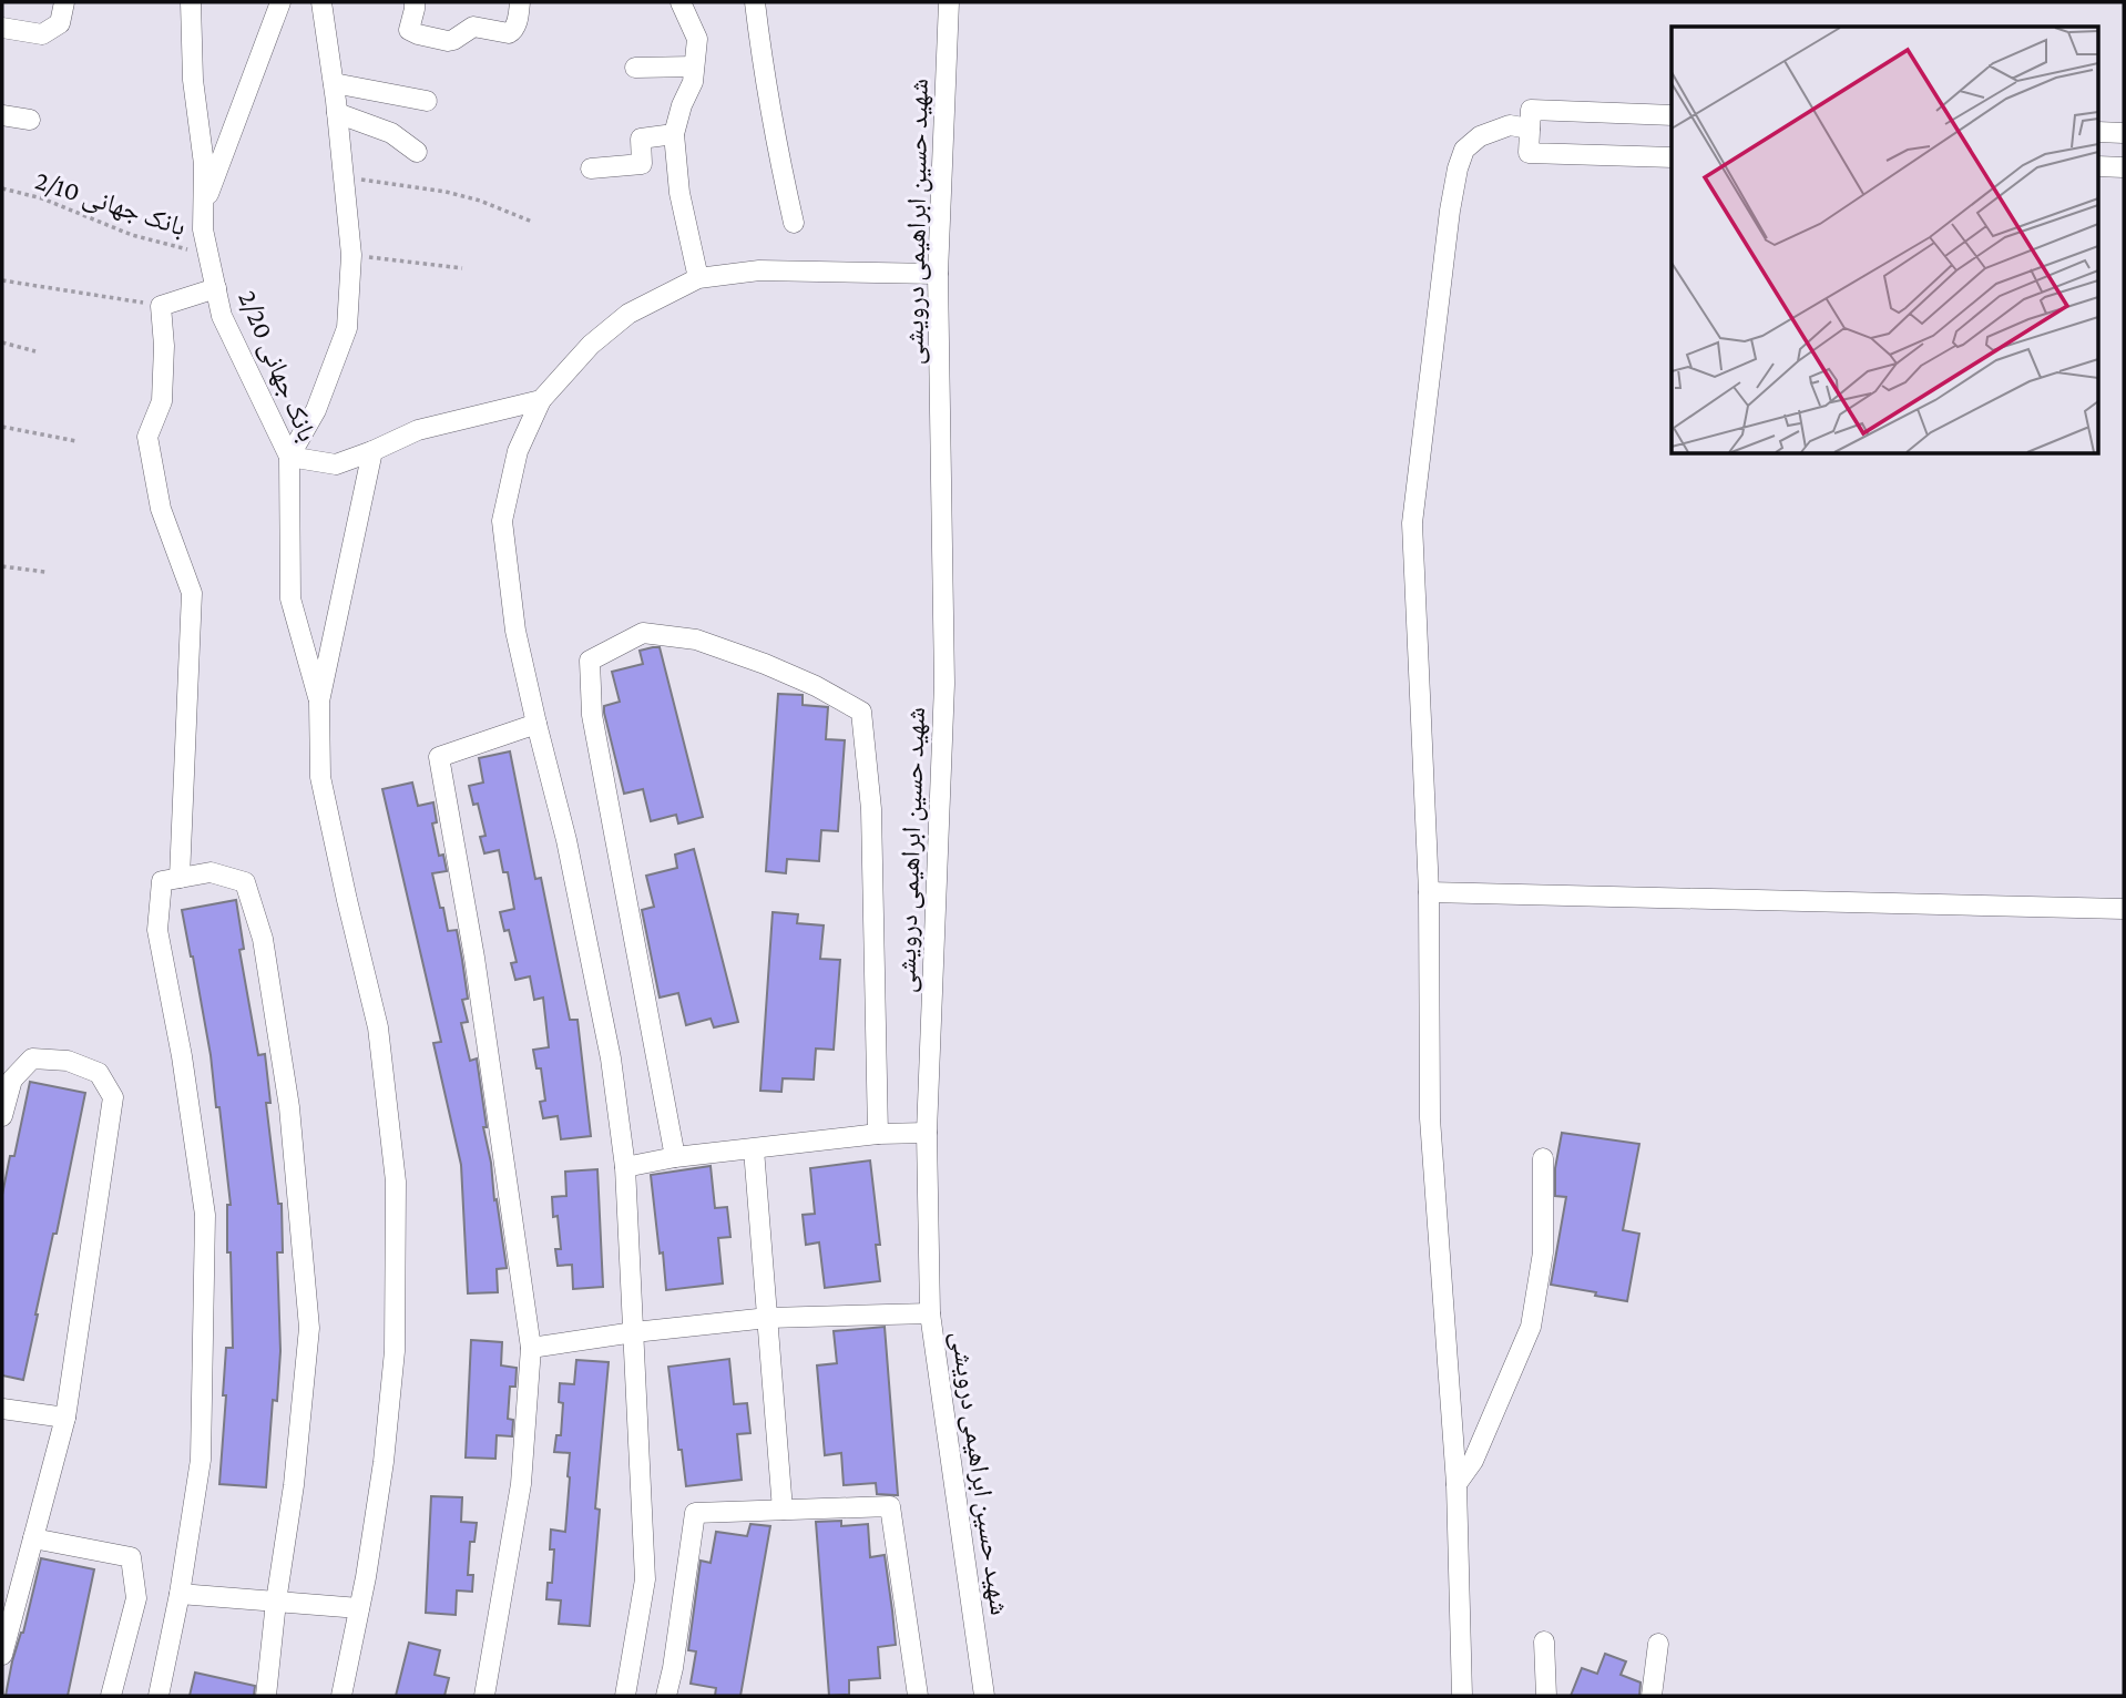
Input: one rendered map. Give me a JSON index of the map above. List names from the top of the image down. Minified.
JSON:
{"streets":{"street":["شهید حسین ابراهیمی درویشی","بانک جهانی 2/20"],"path":["بانک جهانی 2/10"]},"crossings":[["بانک جهانی 2/10","بانک جهانی 2/20"]]}
